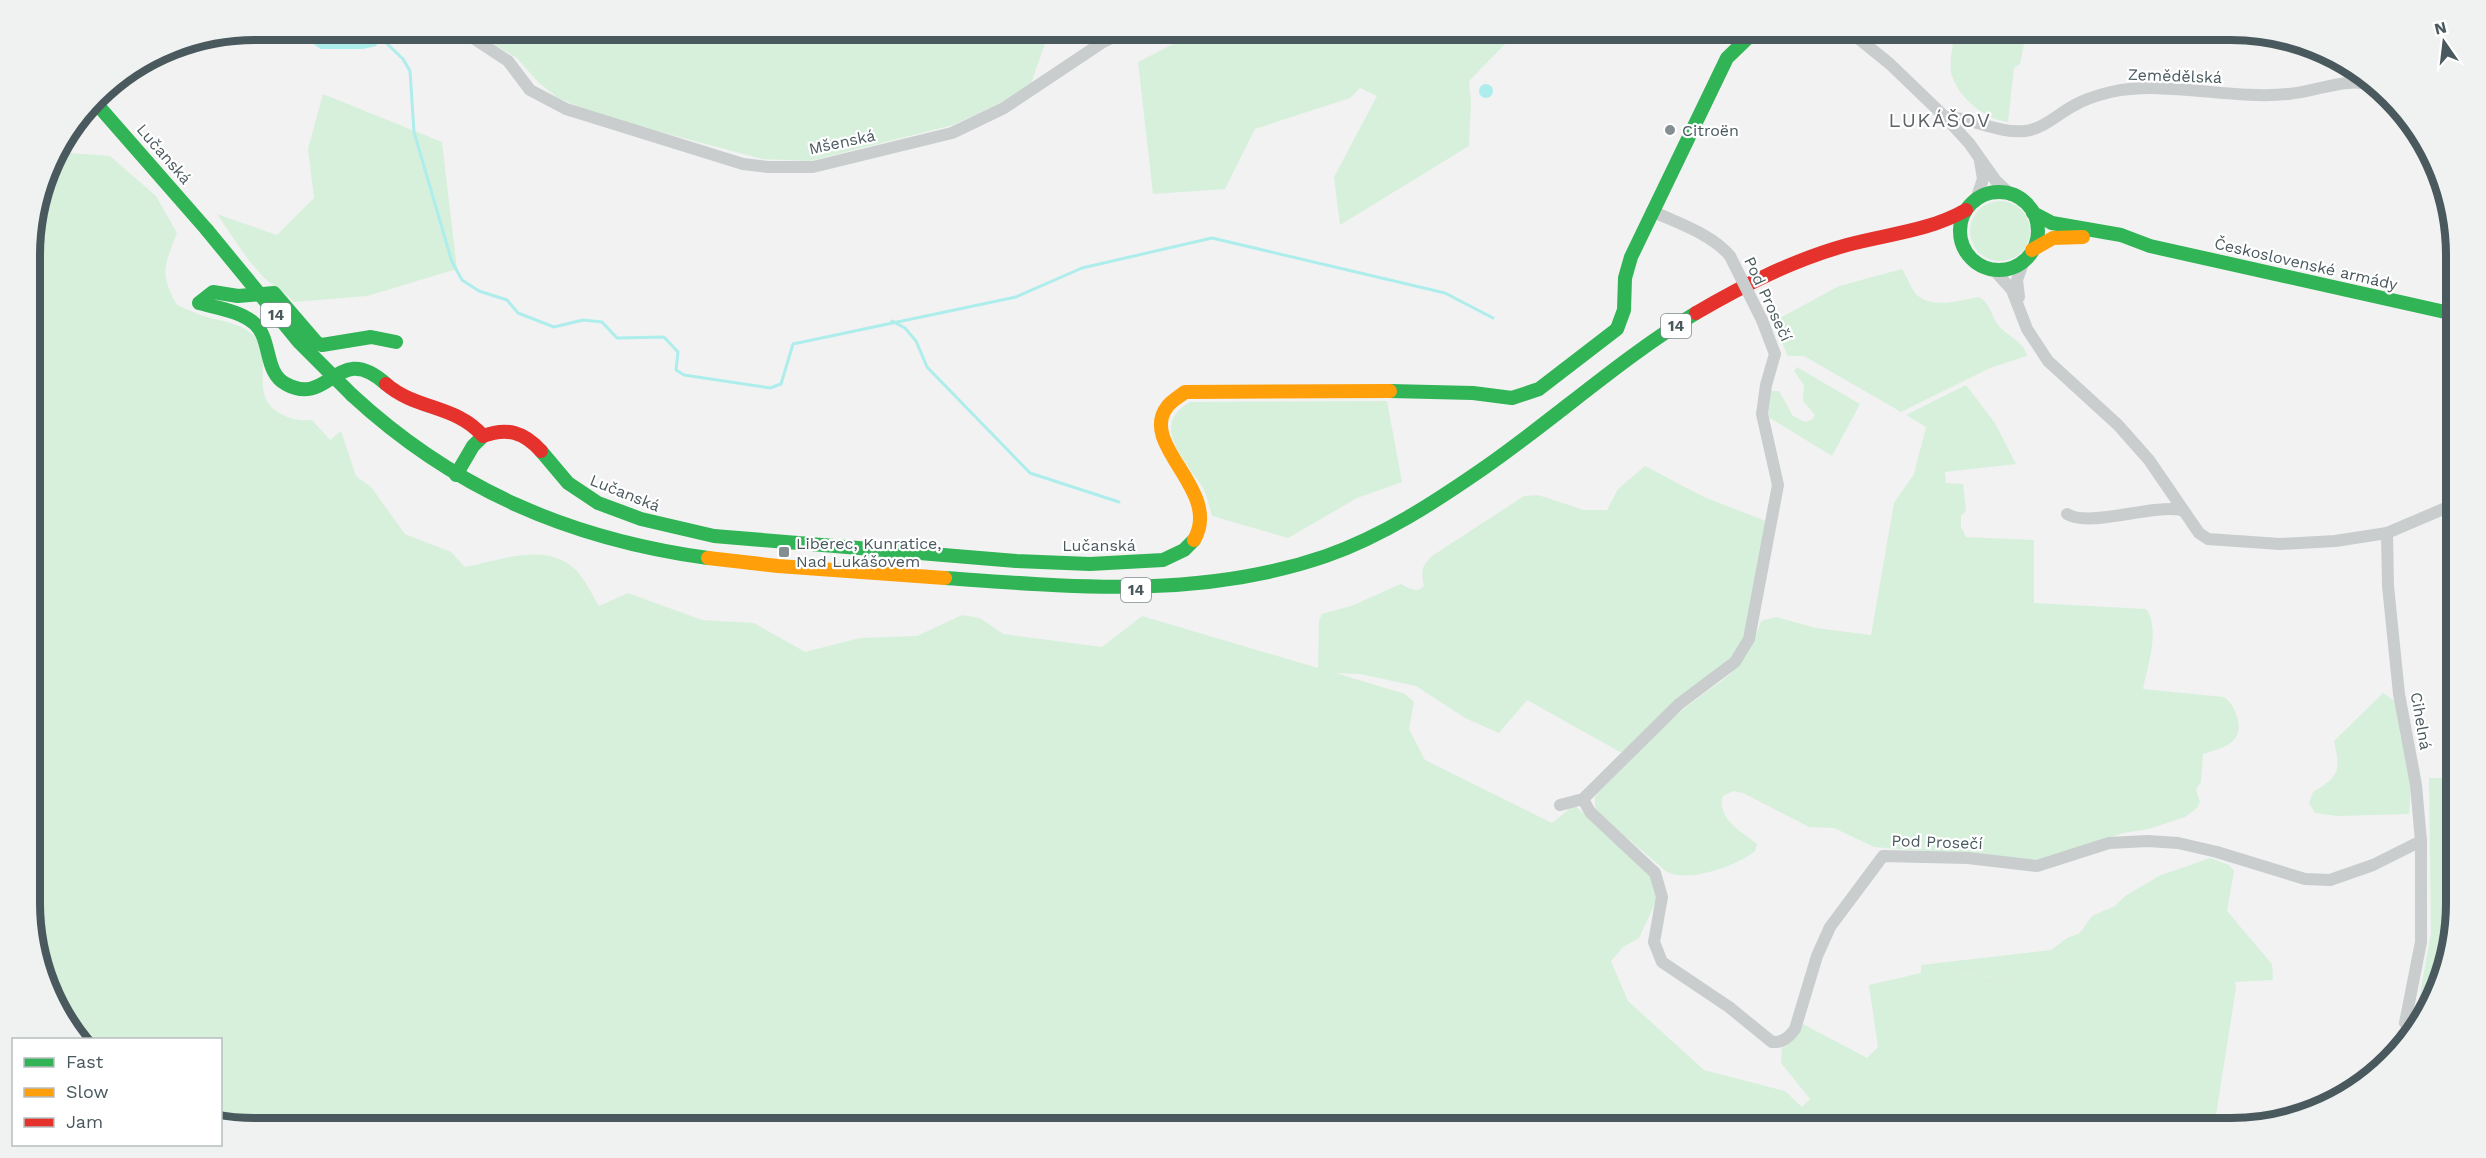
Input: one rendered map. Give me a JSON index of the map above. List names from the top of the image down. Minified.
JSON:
{"streets":{"street":["Zemědělská","Mšenská","Lučanská","Československé armády","Pod Prosečí","14","Cihelná"]},"crossings":[["Zemědělská","Československé armády"],["Lučanská","Pod Prosečí"],["Lučanská","14"],["Československé armády","14"],["Pod Prosečí","Cihelná"]],"districts":["LUKÁŠOV"],"places":{"other":["Citroën"],"transit":["Liberec, Kunratice, Nad Lukášovem"]},"legend":["Fast","Slow","Jam"],"north":"top"}
